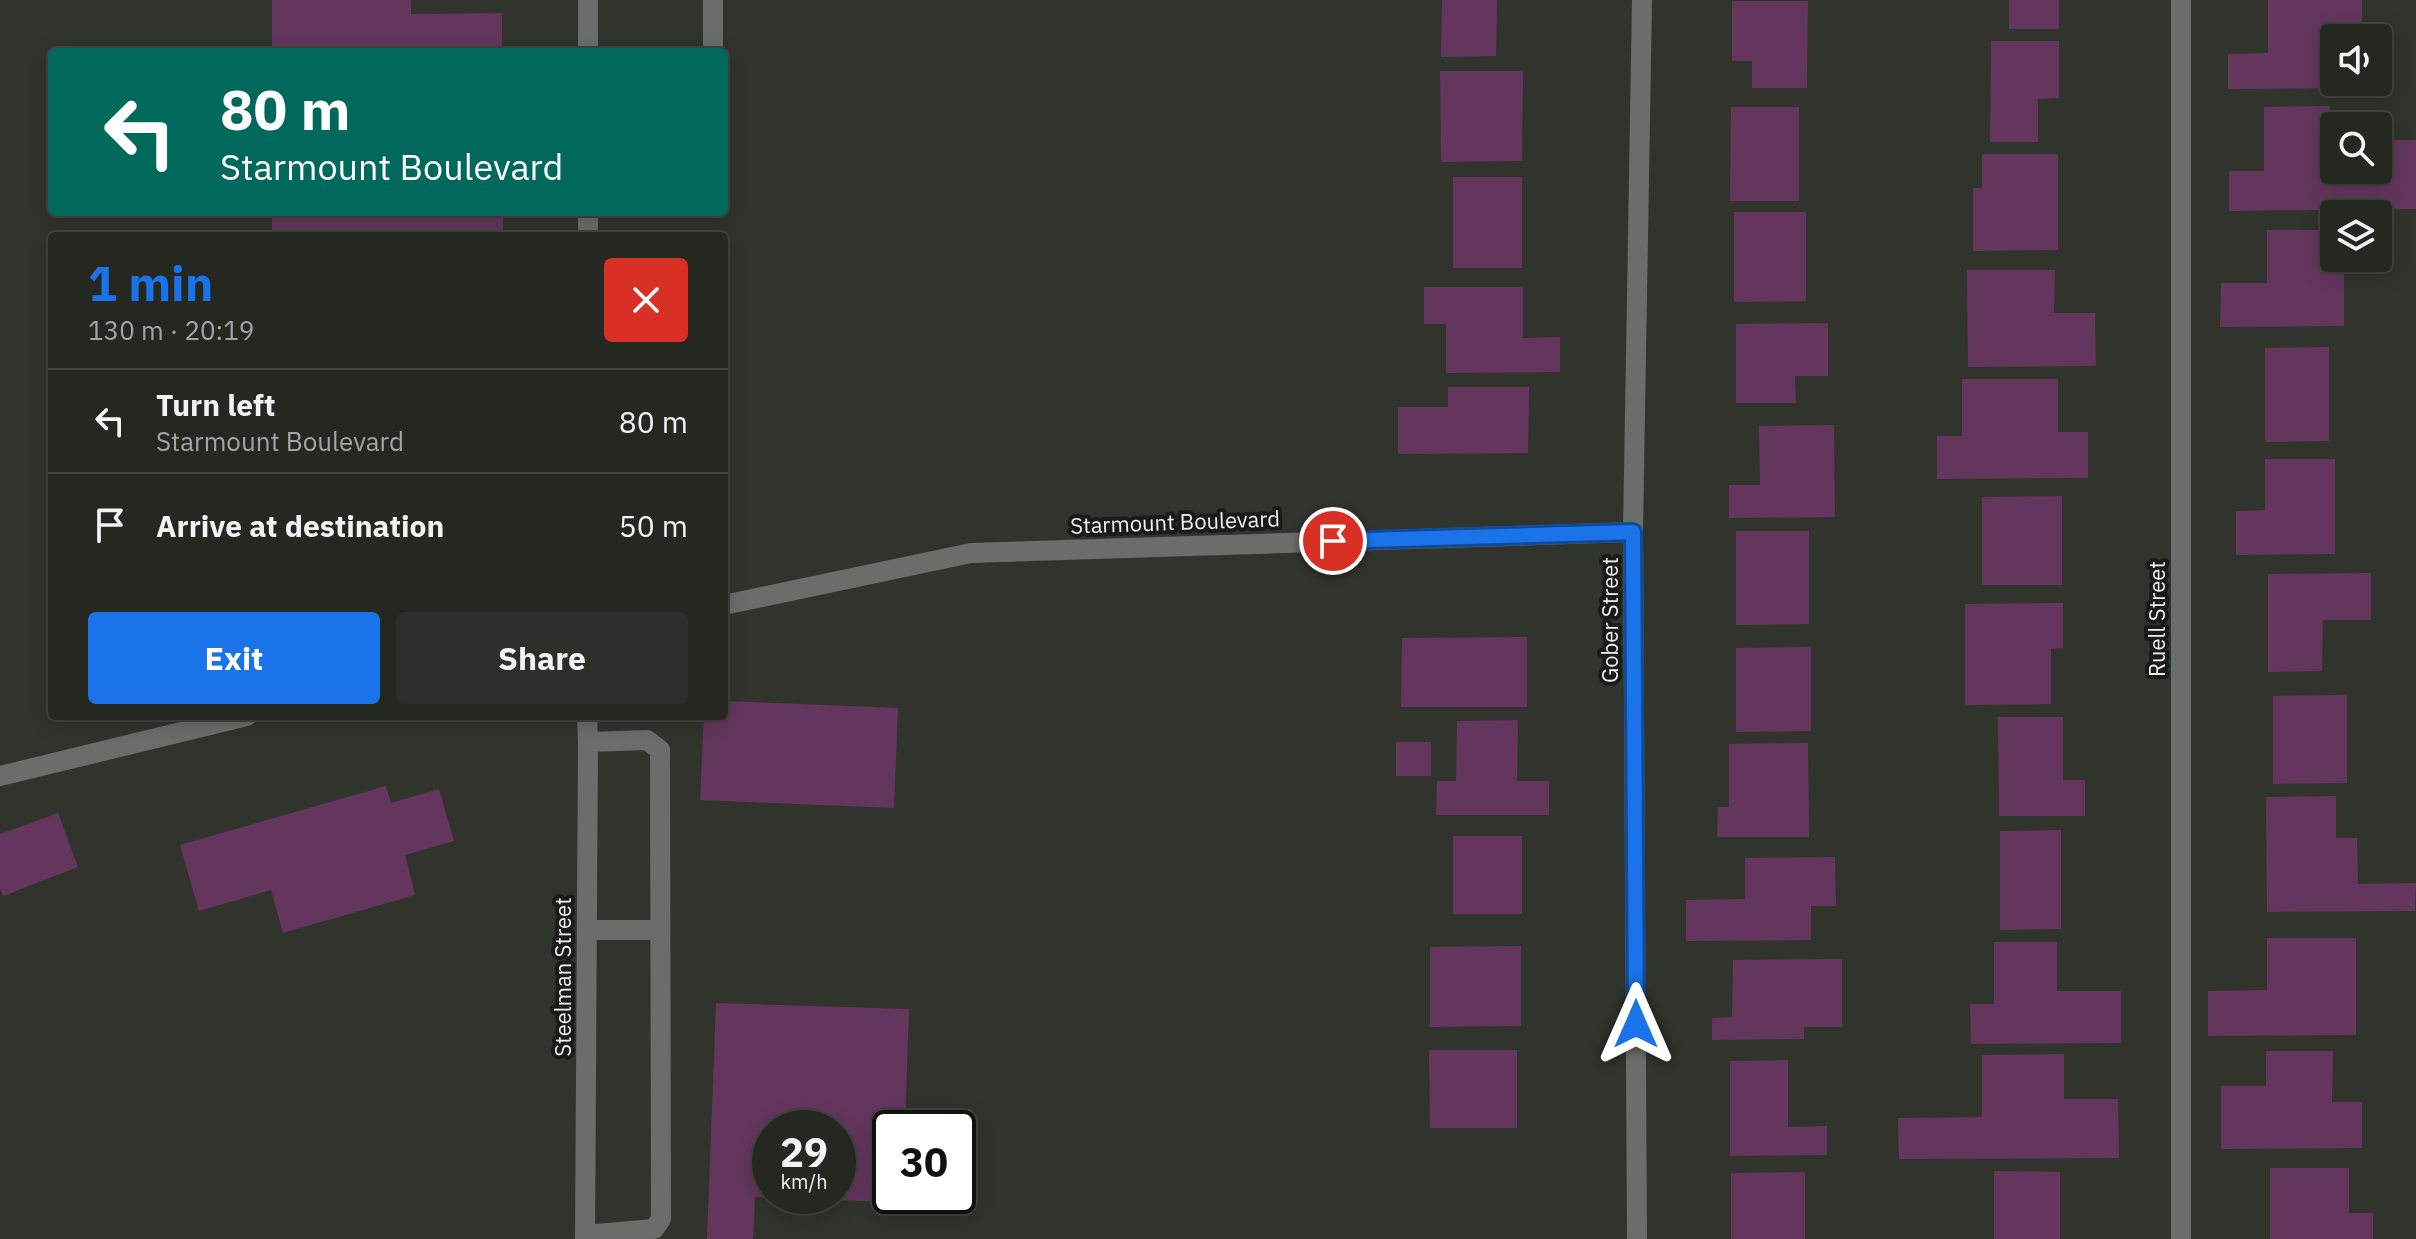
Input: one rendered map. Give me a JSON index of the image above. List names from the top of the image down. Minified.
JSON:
{"streets":{"street":["Starmount Boulevard","Ruell Street","Gober Street","Steelman Street"]},"crossings":[["Starmount Boulevard","Gober Street"]],"page":{"turn":["80 m","Starmount Boulevard"],"heading":["1 min","130 m · 20:19"],"list":[{"name":"Turn left","note":"Starmount Boulevard","value":"80 m"},{"name":"Arrive at destination","value":"50 m"}],"buttons":["Exit","Share"],"speed":"29 km/h","limit":"30"}}
